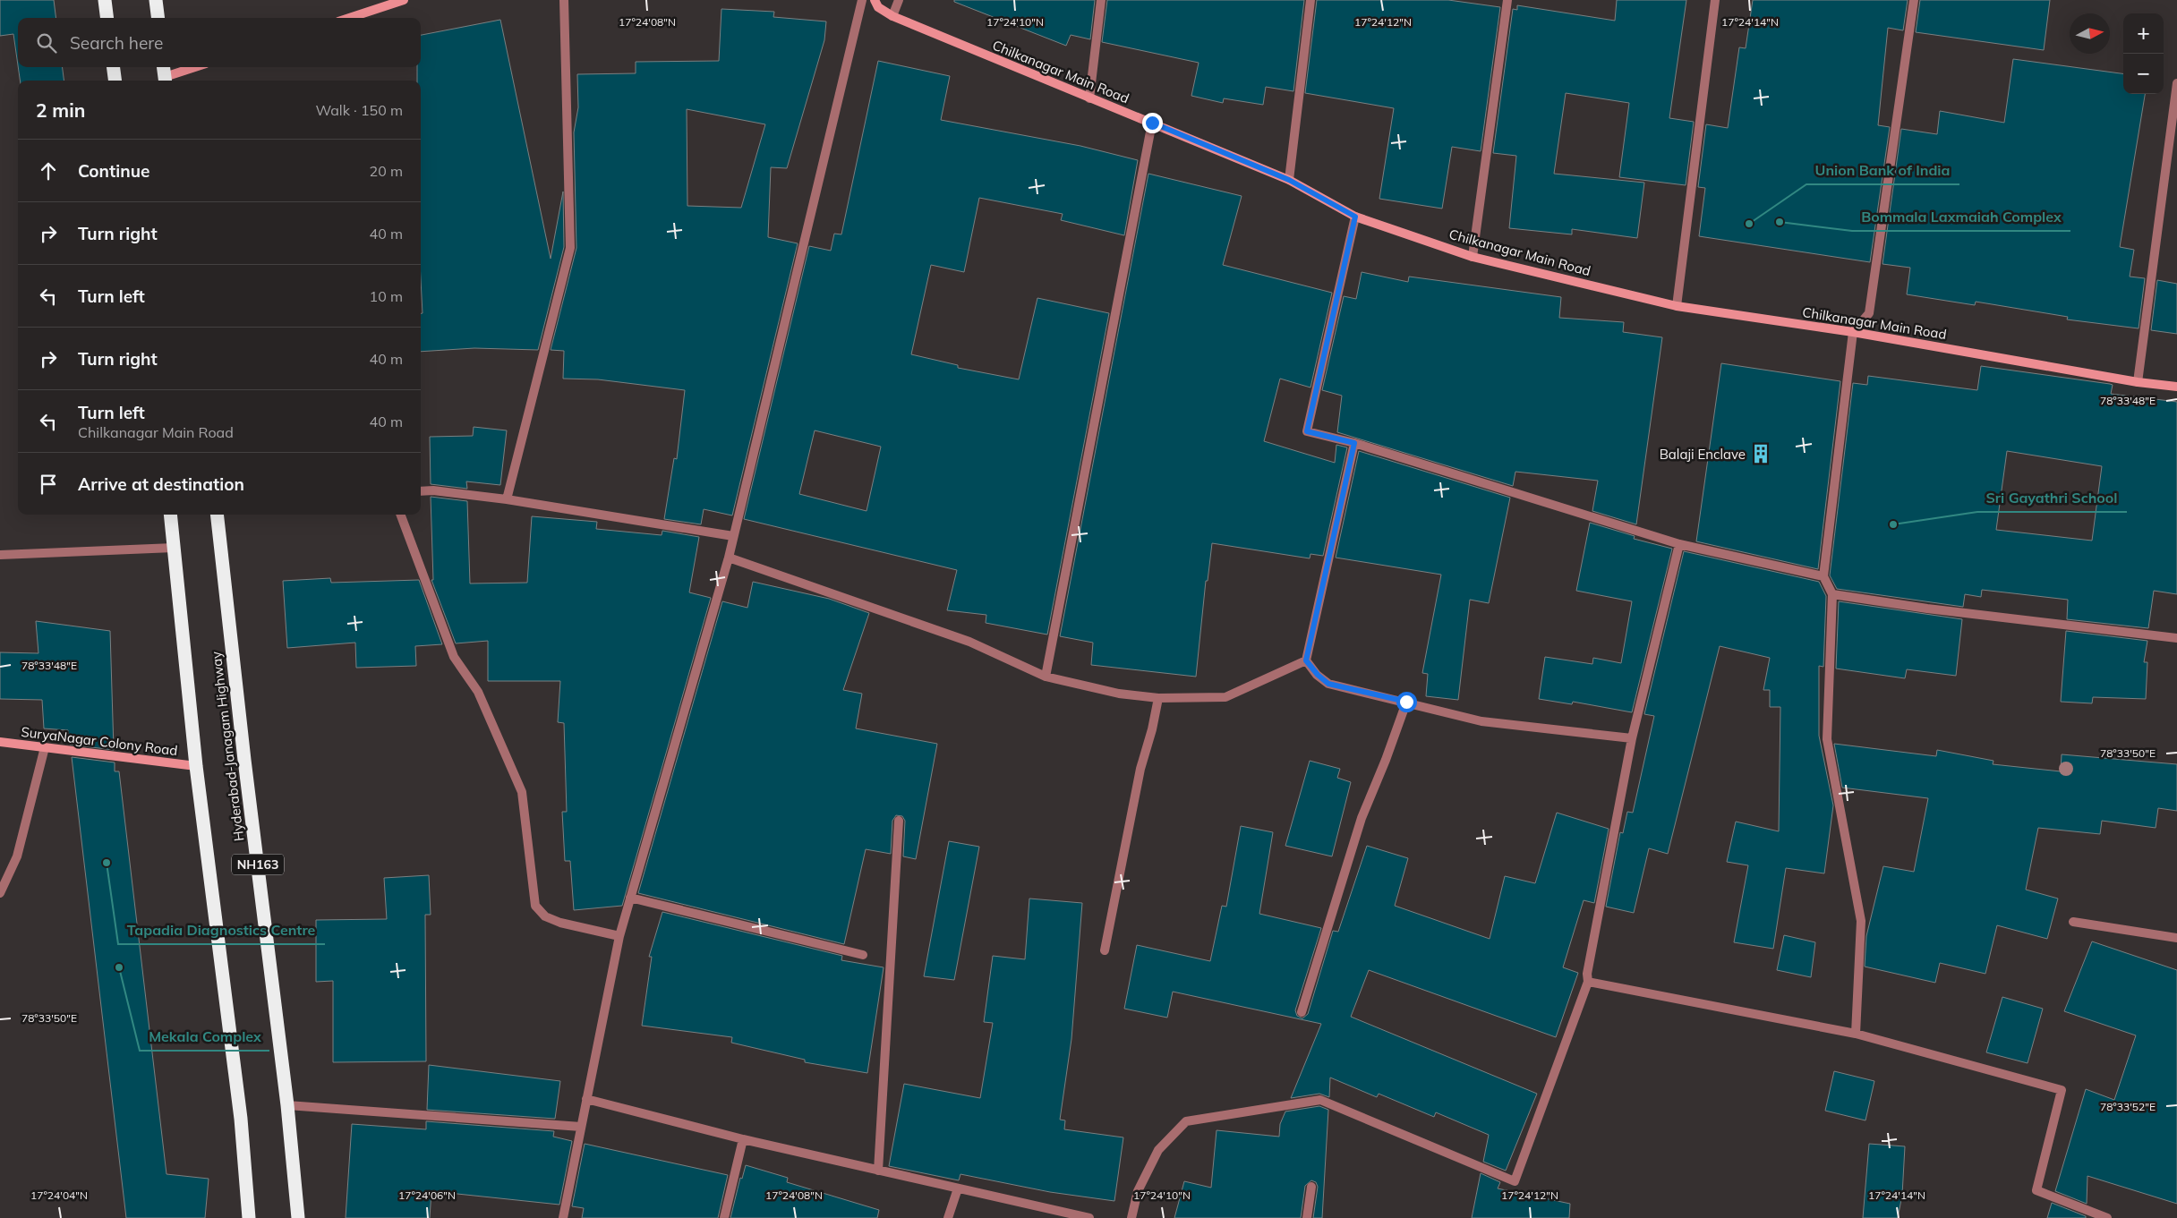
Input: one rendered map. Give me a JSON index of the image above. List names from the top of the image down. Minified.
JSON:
{"streets":{"highway":["Hyderabad-Janagam Highway","NH163"],"main road":["Chilkanagar Main Road","SuryaNagar Colony Road"]},"places":{"other":["Bommala Laxmaiah Complex","Union Bank of India","Sri Gayathri School","Tapadia Diagnostics Centre","Mekala Complex"],"building":["Balaji Enclave"]},"north":"right","page":{"map_buttons":["+","−"],"search":"Search here","heading":["2 min","Walk · 150 m"],"list":[["Continue","20 m"],["Turn right","40 m"],["Turn left","10 m"],["Turn right","40 m"],["Turn left","Chilkanagar Main Road","40 m"],"Arrive at destination"]},"coordinates":["17°24'08\"N","17°24'10\"N","17°24'12\"N","17°24'14\"N","78°33'48\"E","78°33'50\"E","78°33'52\"E","17°24'04\"N","17°24'06\"N"]}
